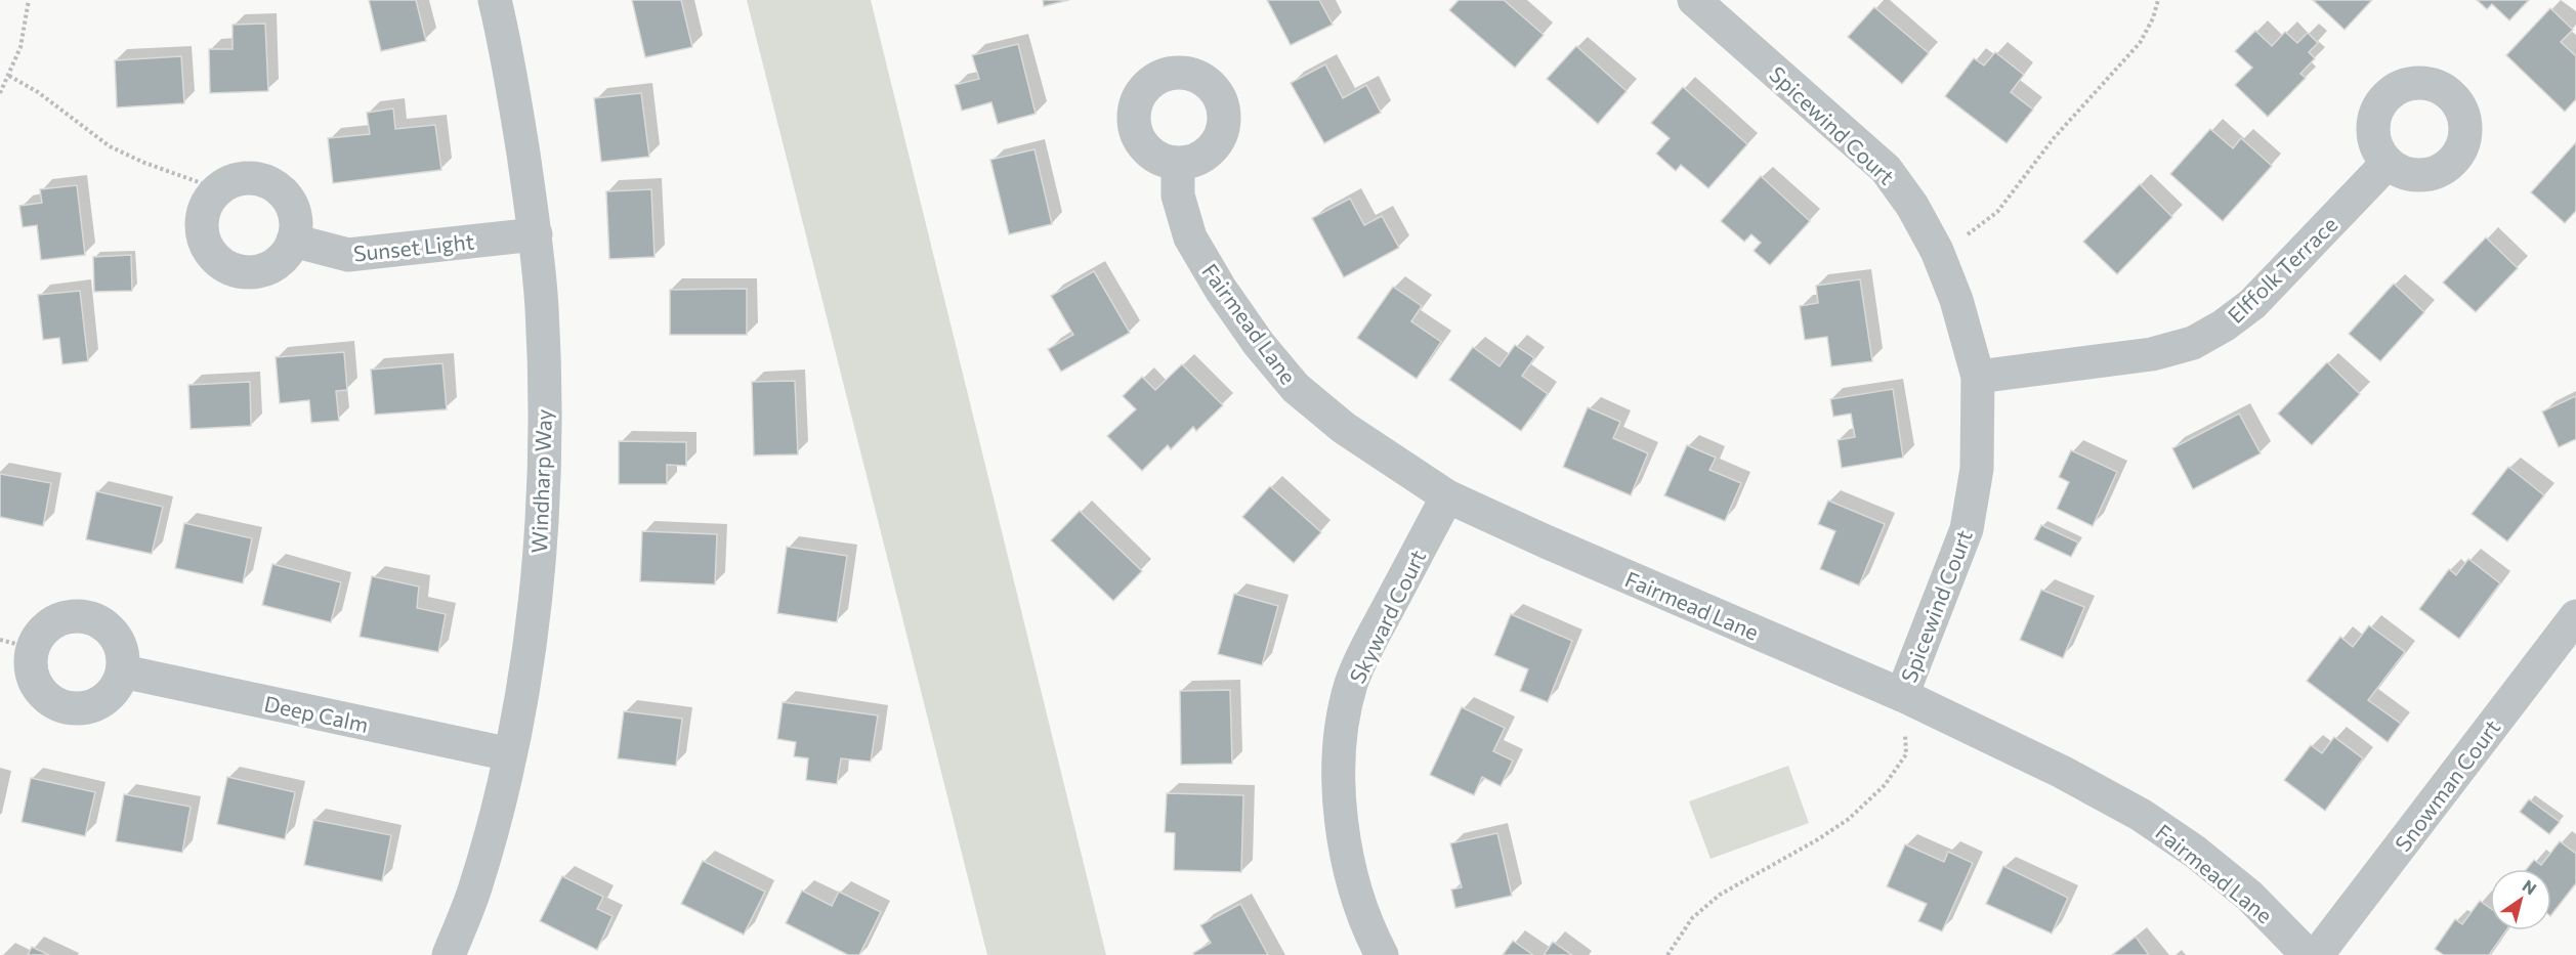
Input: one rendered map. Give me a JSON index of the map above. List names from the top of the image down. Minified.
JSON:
{"streets":{"street":["Spicewind Court","Sunset Light","Elffolk Terrace","Fairmead Lane","Windharp Way","Skyward Court","Deep Calm","Snowman Court"]},"crossings":[["Spicewind Court","Elffolk Terrace"],["Spicewind Court","Fairmead Lane"],["Sunset Light","Windharp Way"],["Fairmead Lane","Skyward Court"],["Windharp Way","Deep Calm"]],"north":"top right"}
